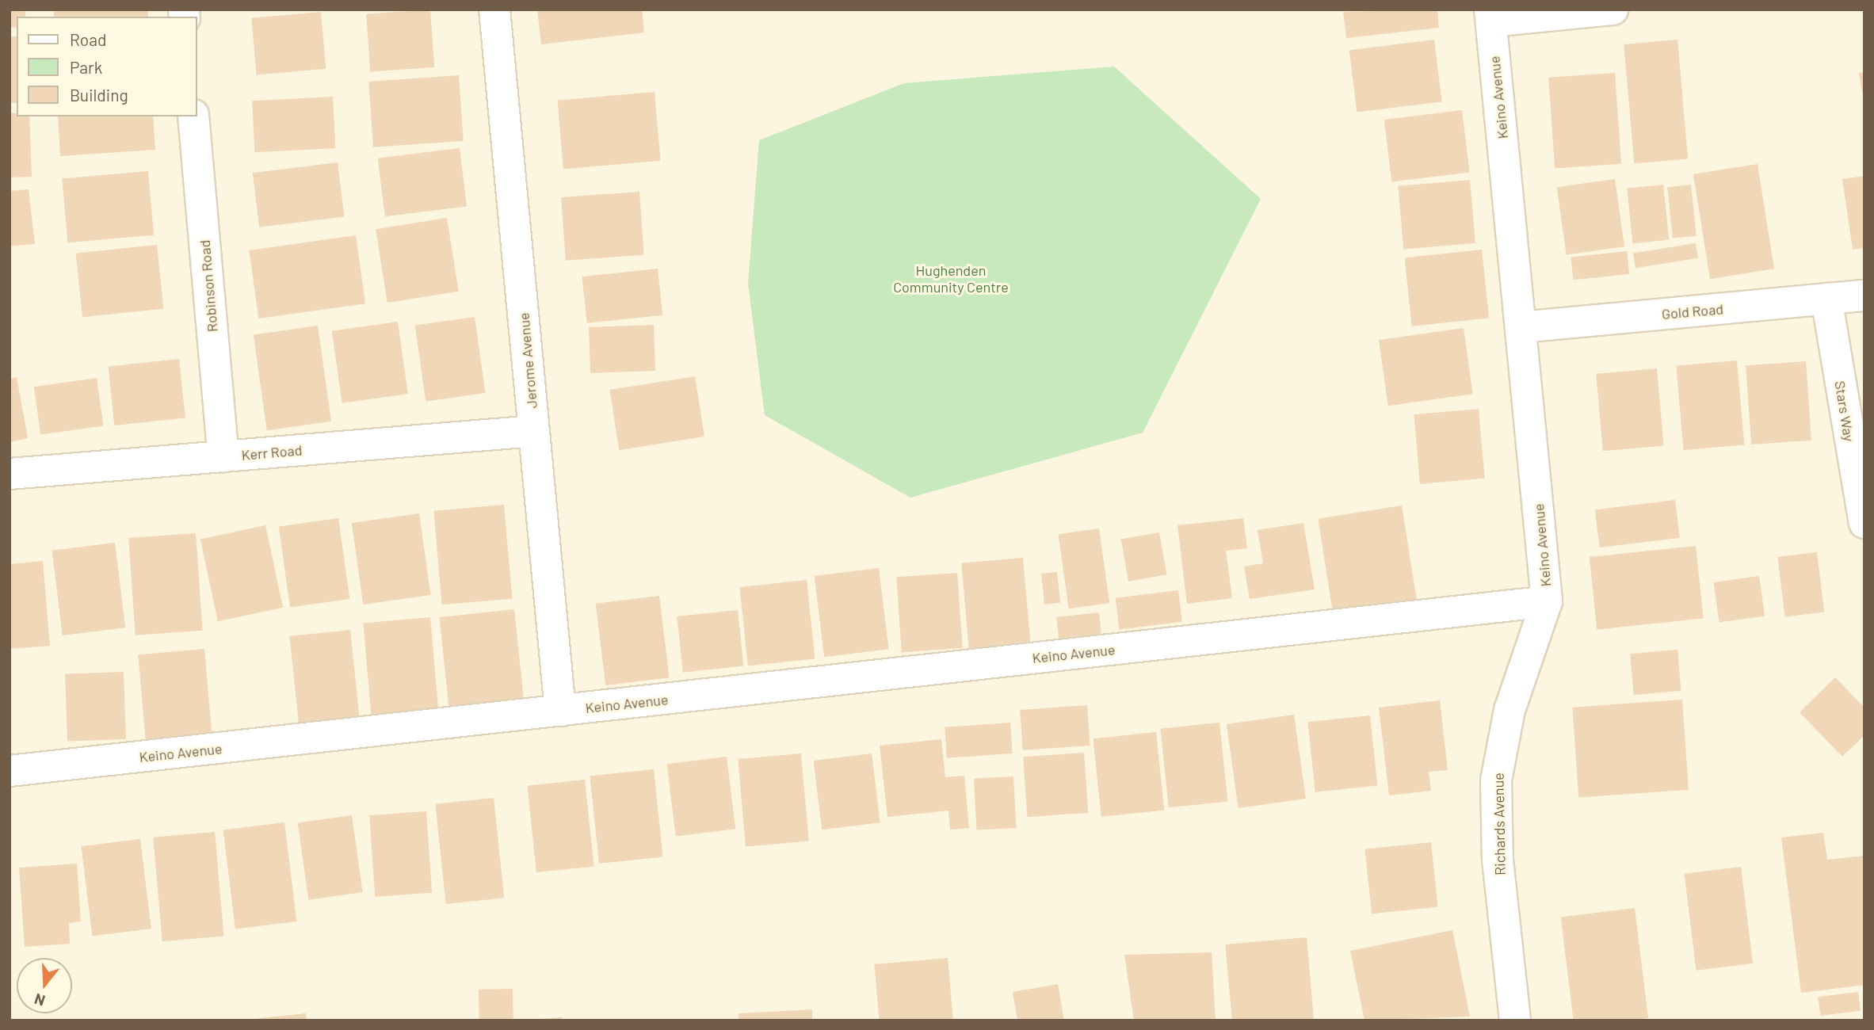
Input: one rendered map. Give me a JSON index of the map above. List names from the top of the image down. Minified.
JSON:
{"streets":{"street":["Keino Avenue","Robinson Road","Gold Road","Jerome Avenue","Stars Way","Kerr Road","Richards Avenue"]},"crossings":[["Keino Avenue","Gold Road"],["Keino Avenue","Jerome Avenue"],["Keino Avenue","Richards Avenue"],["Robinson Road","Kerr Road"],["Gold Road","Stars Way"],["Jerome Avenue","Kerr Road"]],"parks":["Hughenden Community Centre"],"legend":["Road","Park","Building"],"north":"bottom"}
